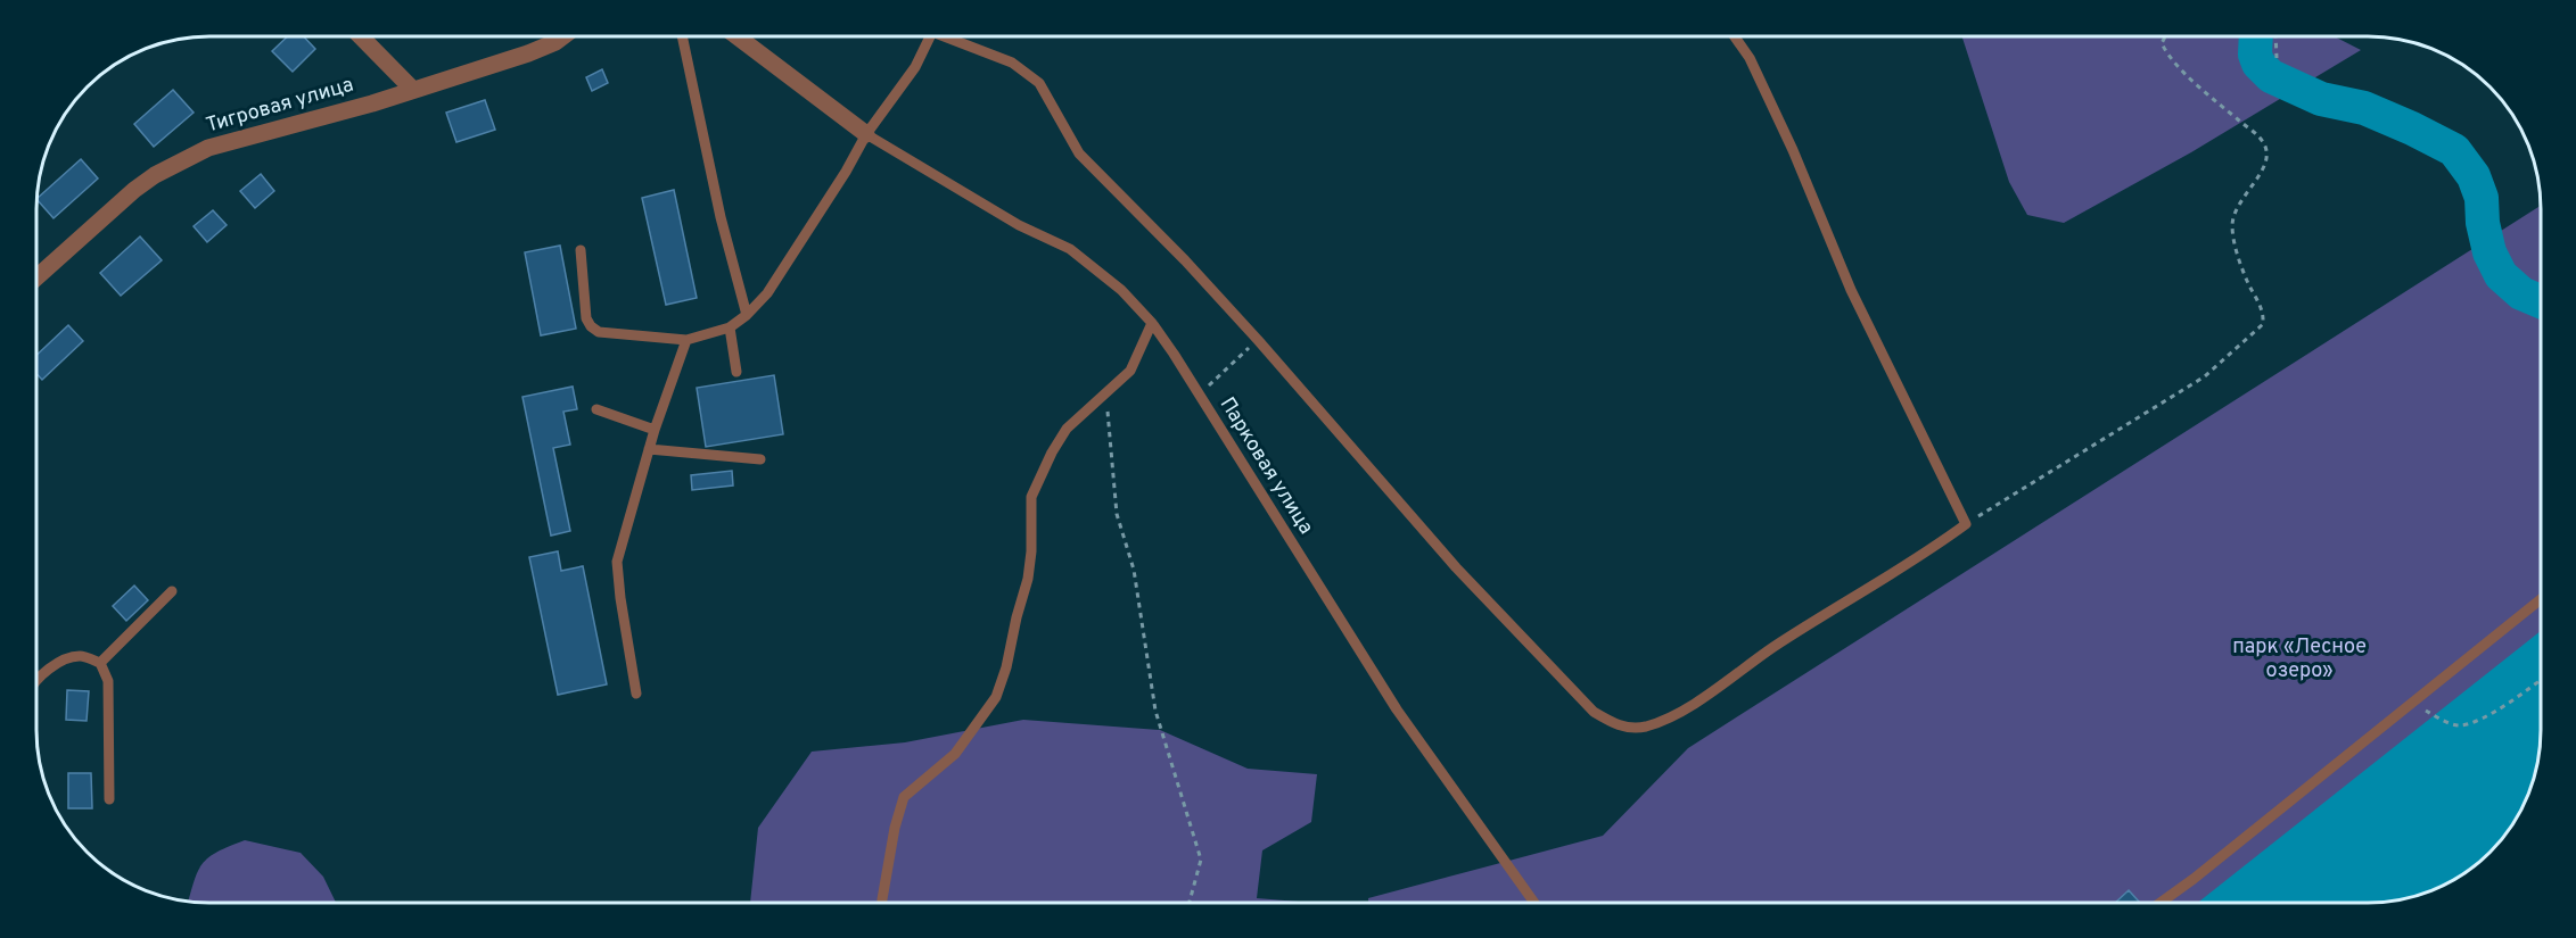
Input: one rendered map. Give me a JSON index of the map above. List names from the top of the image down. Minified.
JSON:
{"streets":{"street":["Тигровая улица"],"lane":["Парковая улица"]},"parks":["парк «Лесное озеро»"]}
